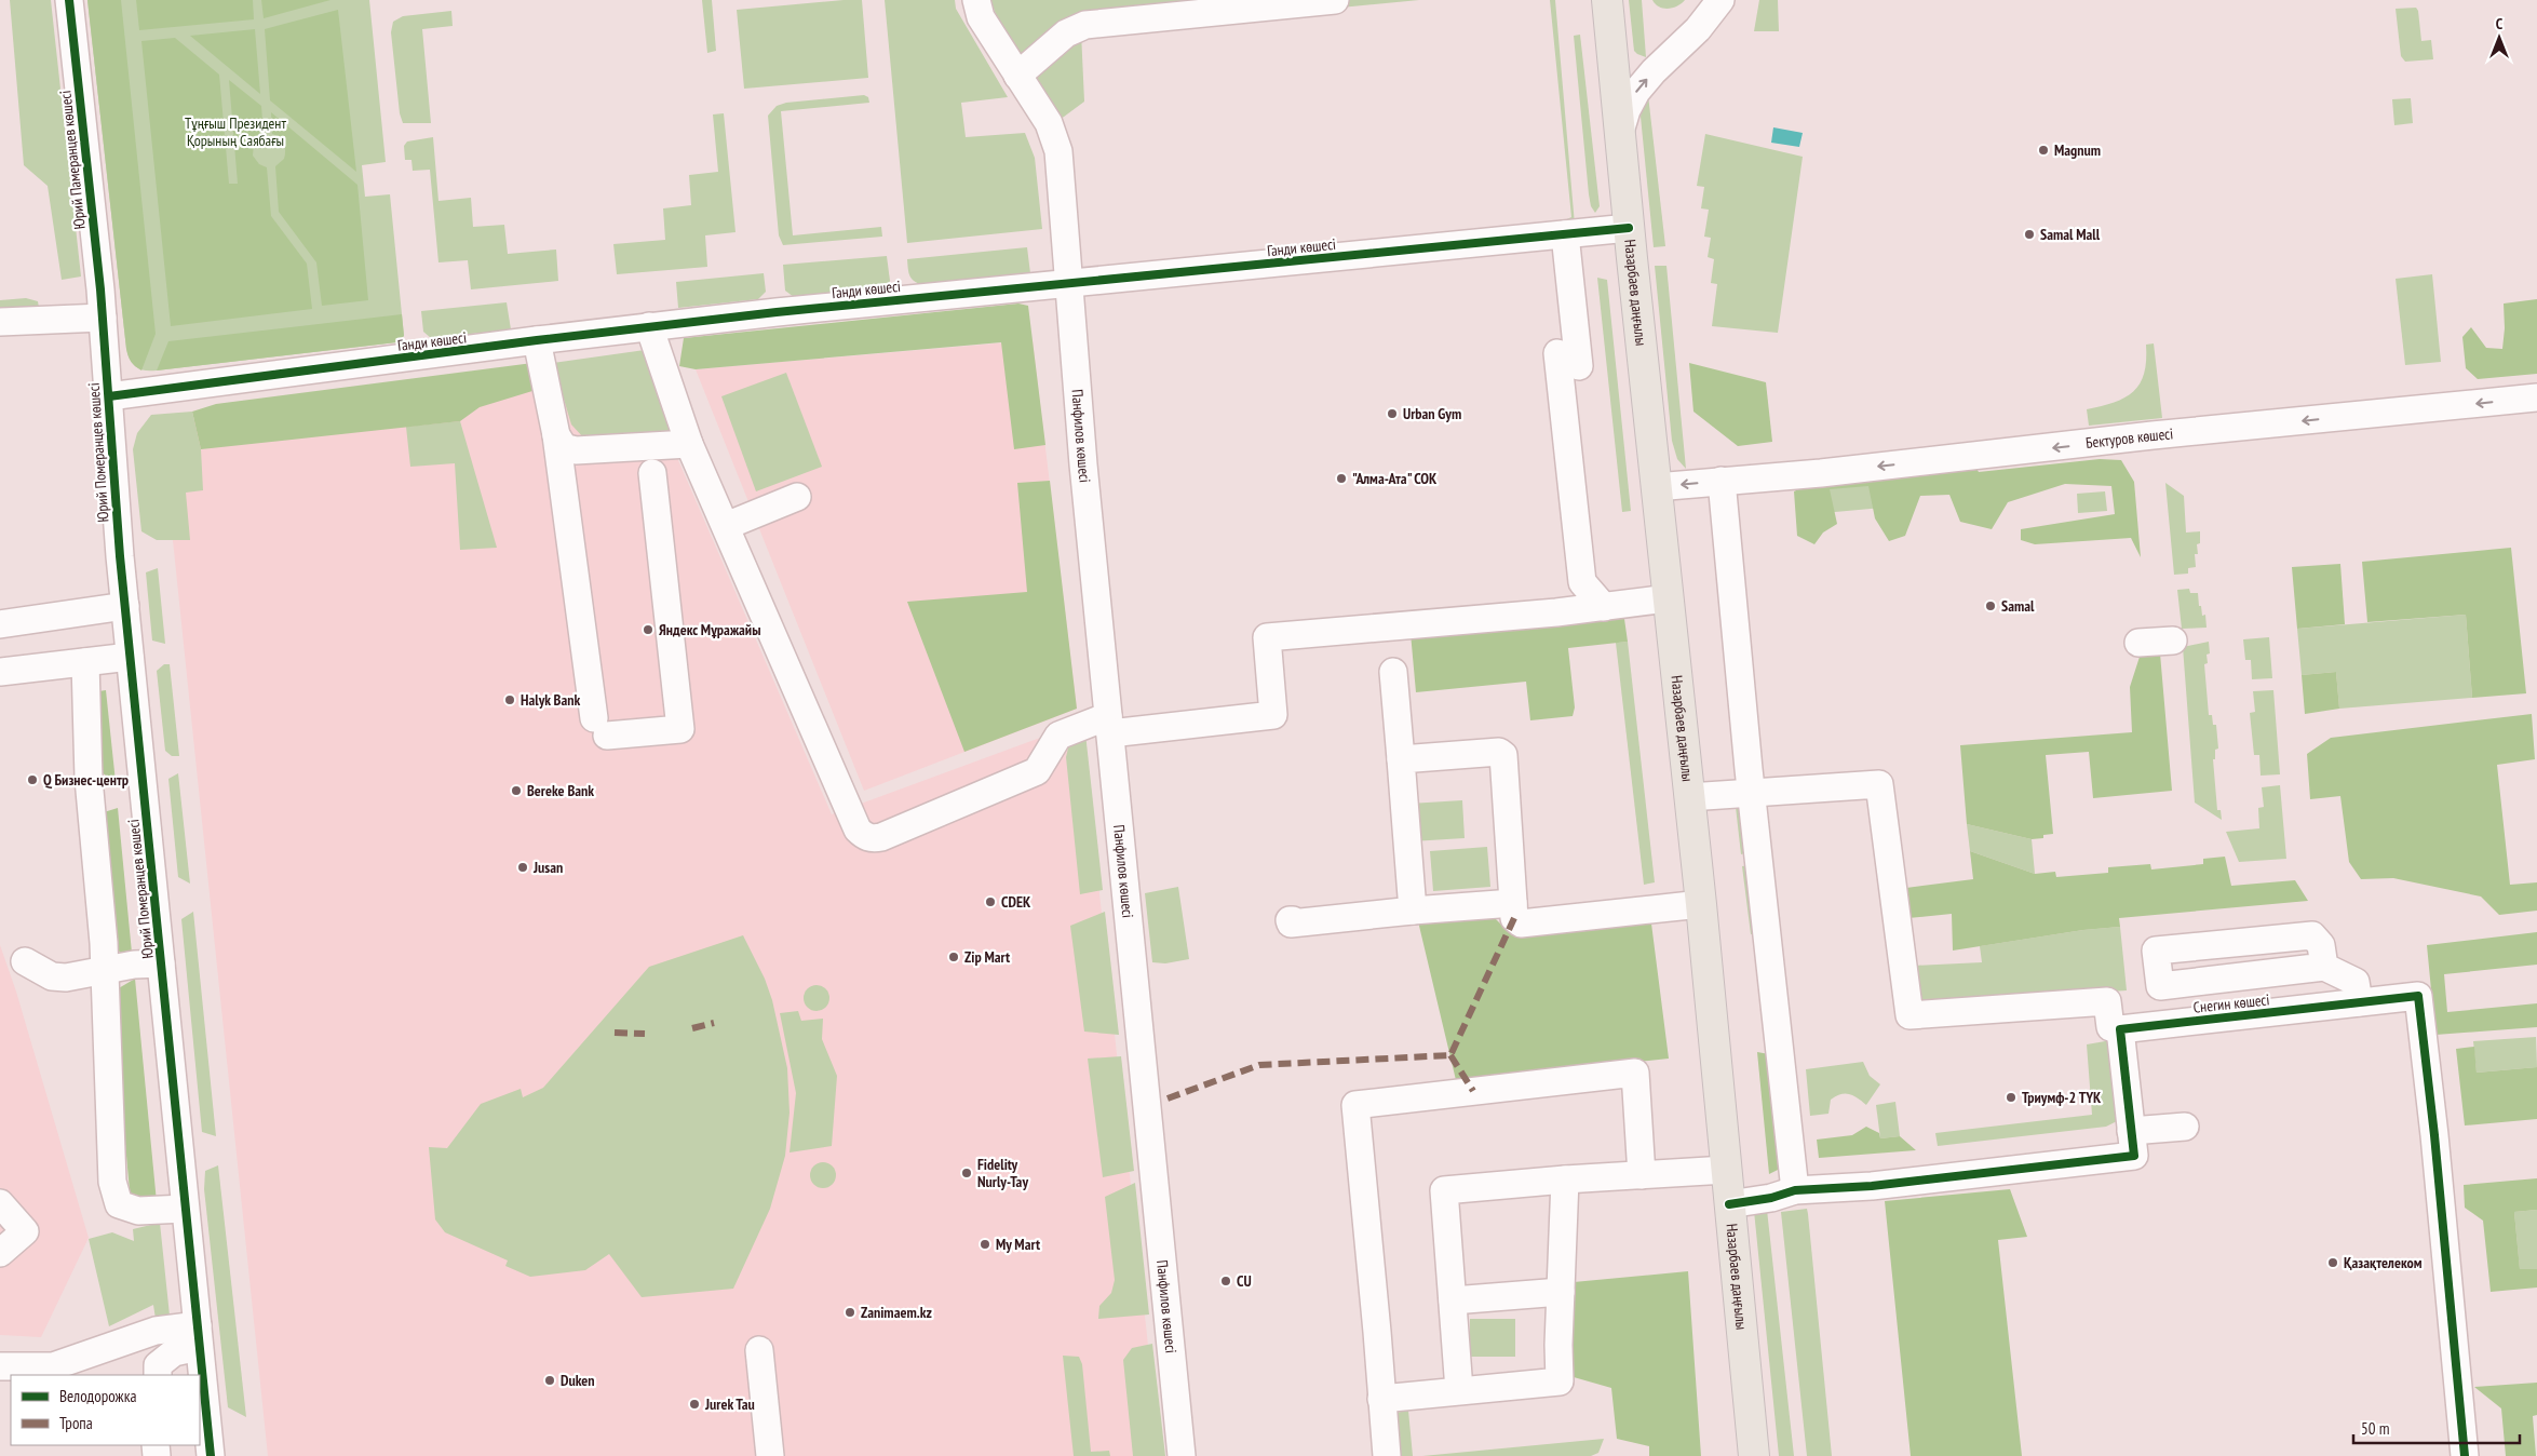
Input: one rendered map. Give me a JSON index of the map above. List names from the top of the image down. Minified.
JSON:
{"streets":{"main road":["Назарбаев даңғылы"],"street":["Юрий Памеранцев көшесі","Ганди көшесі","Панфилов көшесі","Бектуров көшесі","Юрий Померанцев көшесі","Снегин көшесі"]},"crossings":[["Юрий Памеранцев көшесі","Юрий Померанцев көшесі"],["Ганди көшесі","Назарбаев даңғылы"],["Ганди көшесі","Панфилов көшесі"],["Ганди көшесі","Юрий Померанцев көшесі"],["Назарбаев даңғылы","Бектуров көшесі"]],"one_way":["Бектуров көшесі"],"parks":["Тұңғыш Президент Қорының Саябағы"],"places":["Magnum","Samal Mall","Urban Gym","\"Алма-Ата\" СОК","Samal","Яндекс Мұражайы","Halyk Bank","Q Бизнес-центр","Bereke Bank","Jusan","CDEK","Zip Mart","Триумф-2 ТҮК","Fidelity Nurly-Tay","My Mart","Қазақтелеком","CU","Zanimaem.kz","Duken","Jurek Tau"],"legend":["Велодорожка","Тропа"],"scale_bar":"50 m","north":"top"}
